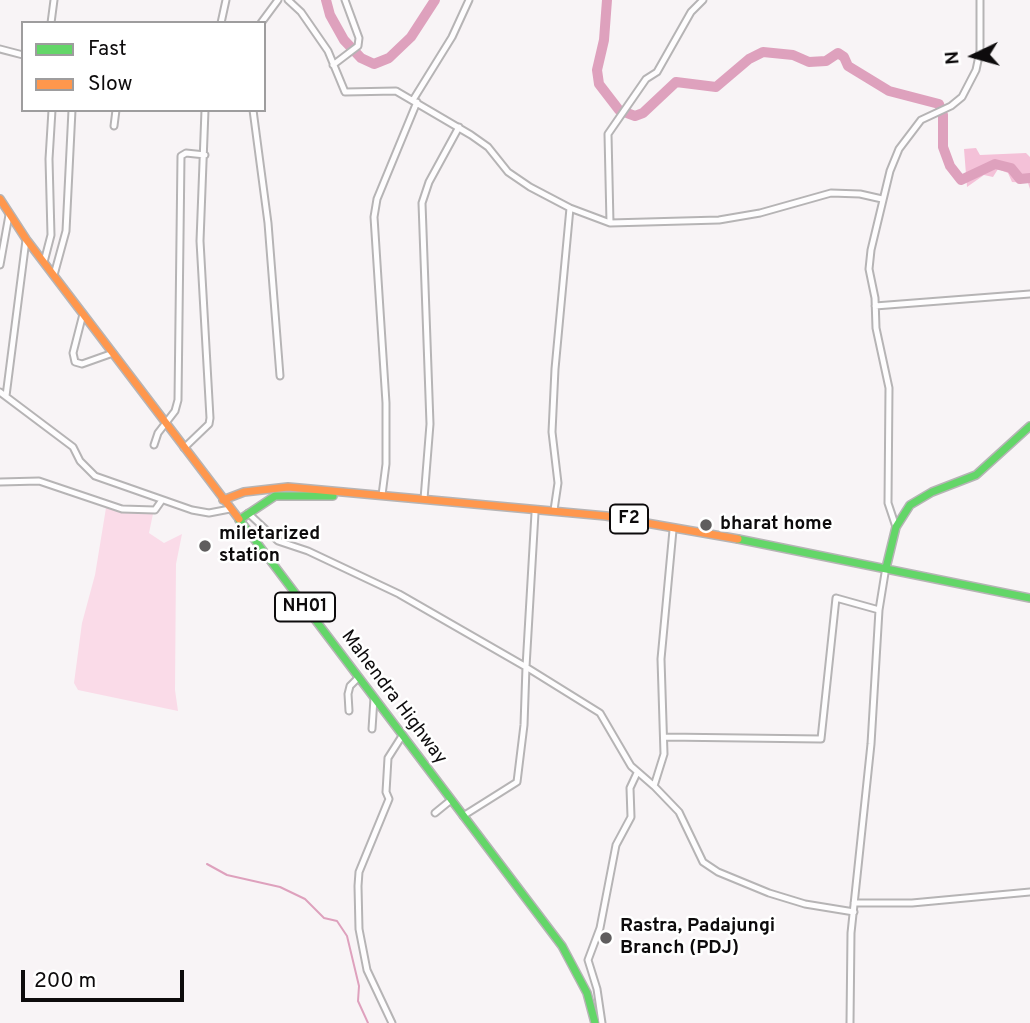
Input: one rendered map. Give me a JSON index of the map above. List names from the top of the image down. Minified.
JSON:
{"streets":{"main road":["F2","NH01","Mahendra Highway"]},"crossings":[["F2","Mahendra Highway"]],"places":["bharat home","miletarized station","Rastra, Padajungi Branch (PDJ)"],"legend":["Fast","Slow"],"scale_bar":"200 m","north":"left"}
